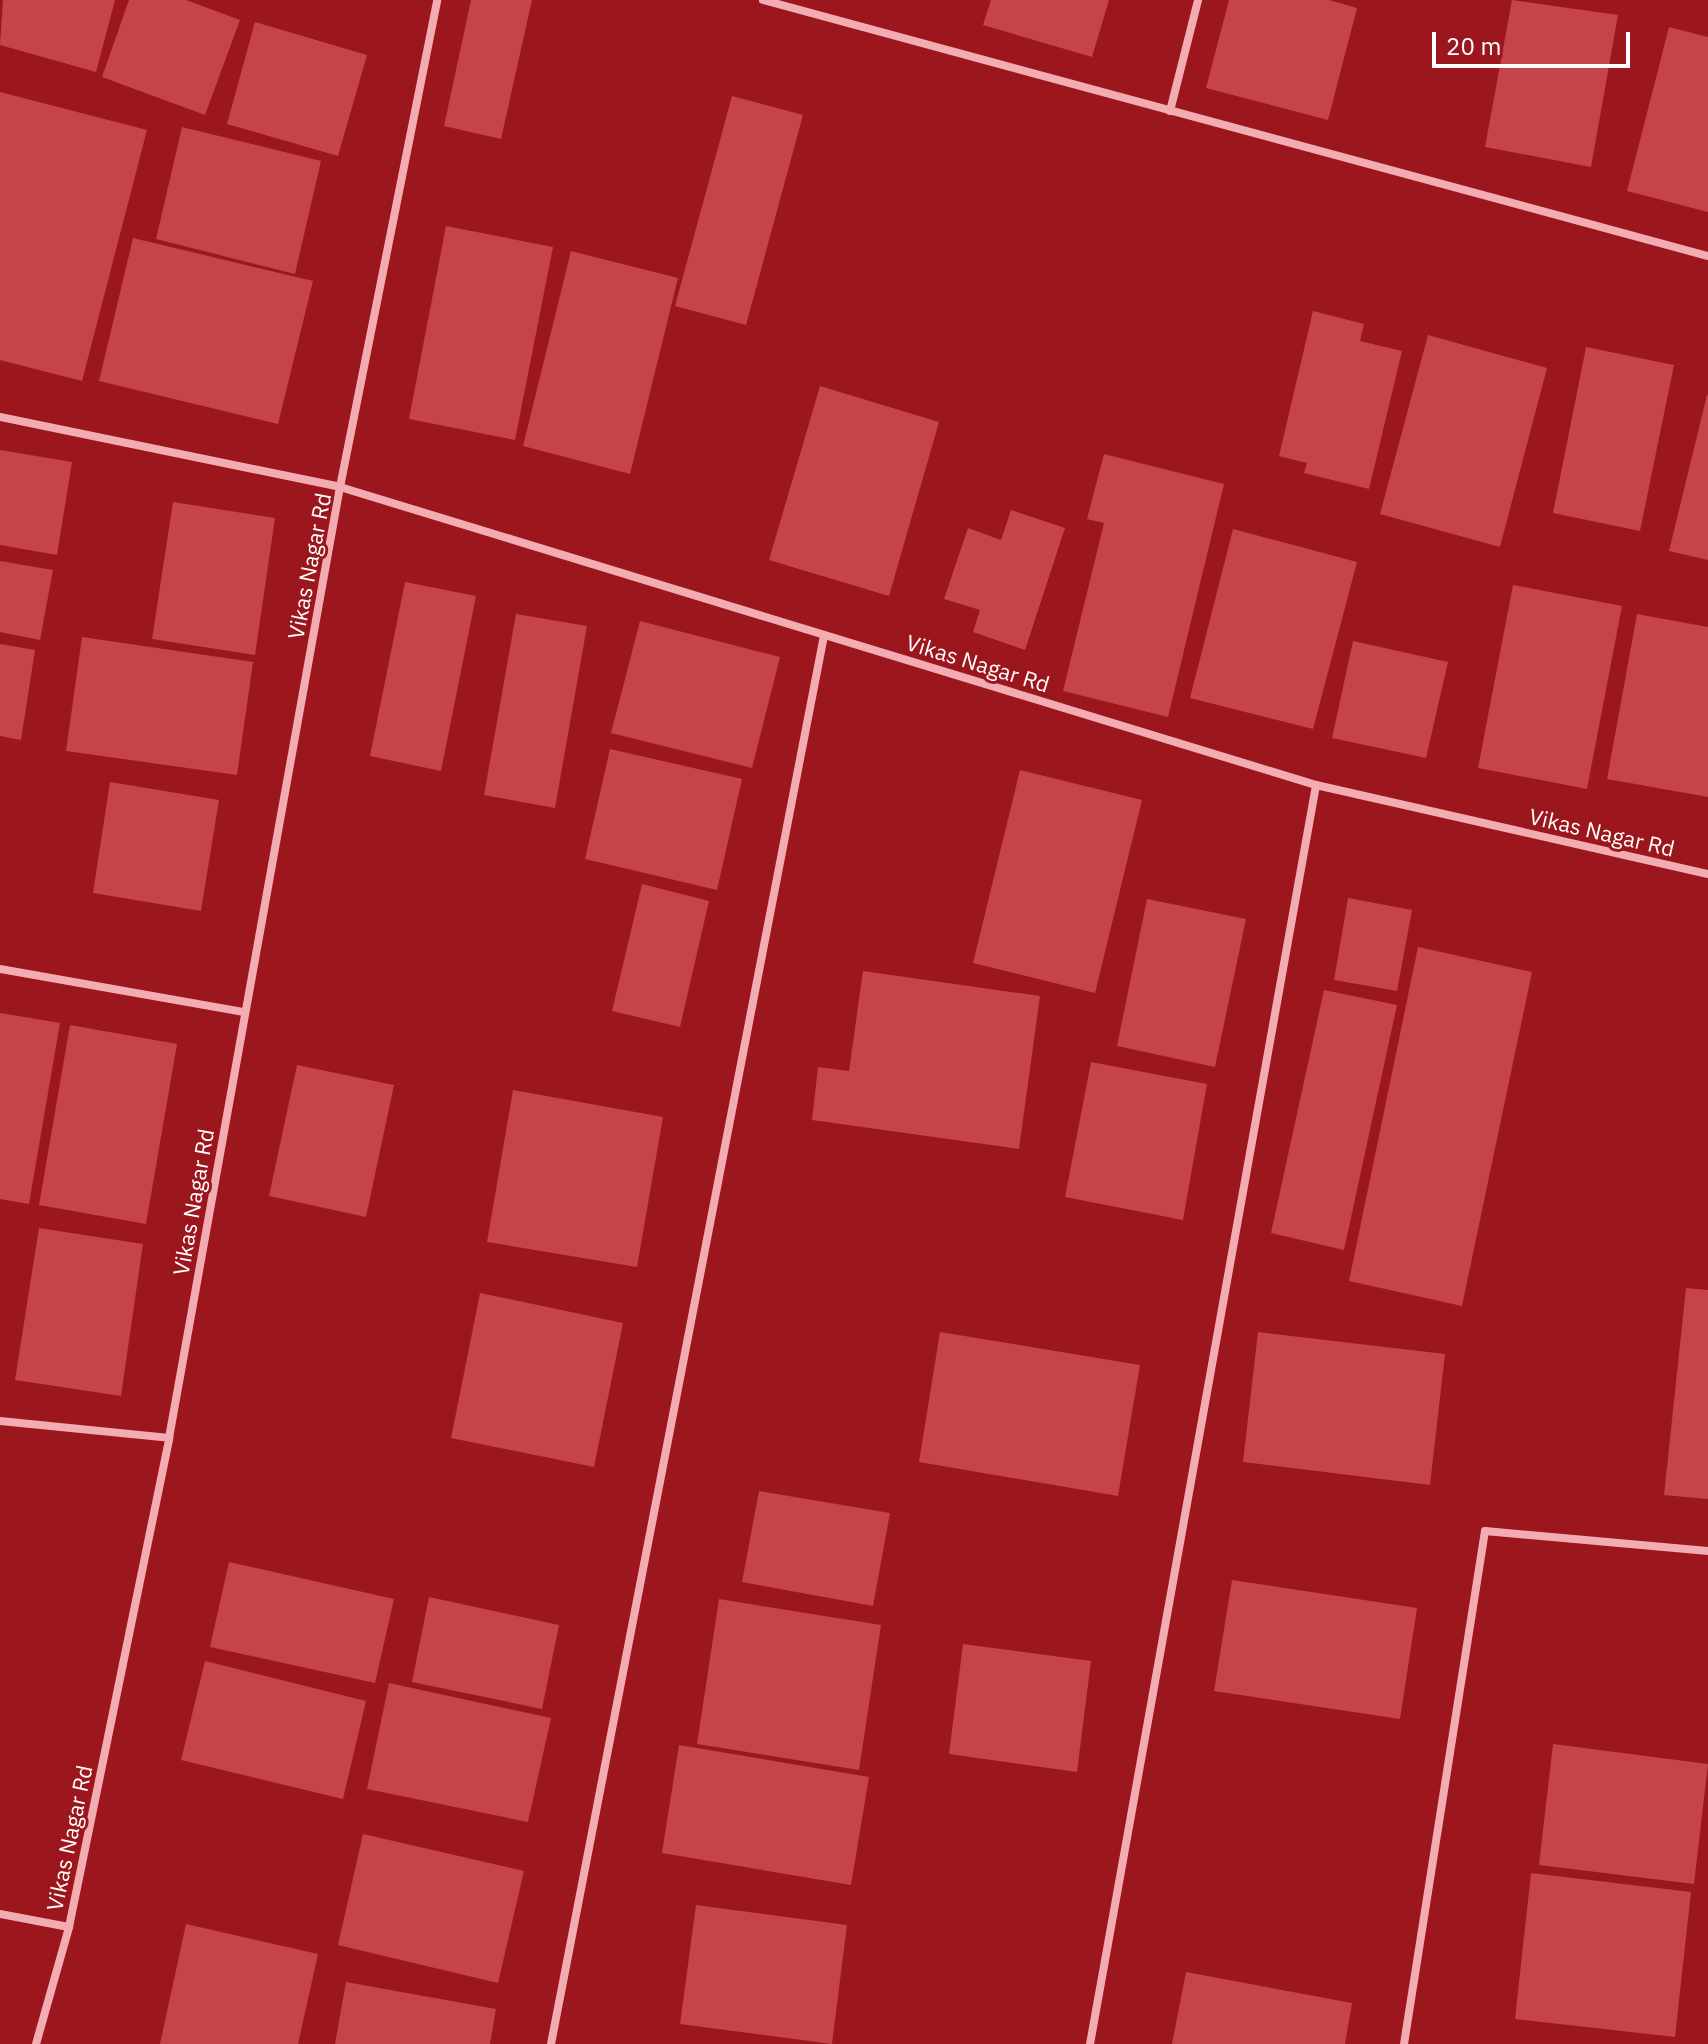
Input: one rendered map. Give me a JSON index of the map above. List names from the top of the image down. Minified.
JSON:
{"streets":{"street":["Vikas Nagar Rd"]},"scale_bar":"20 m"}
